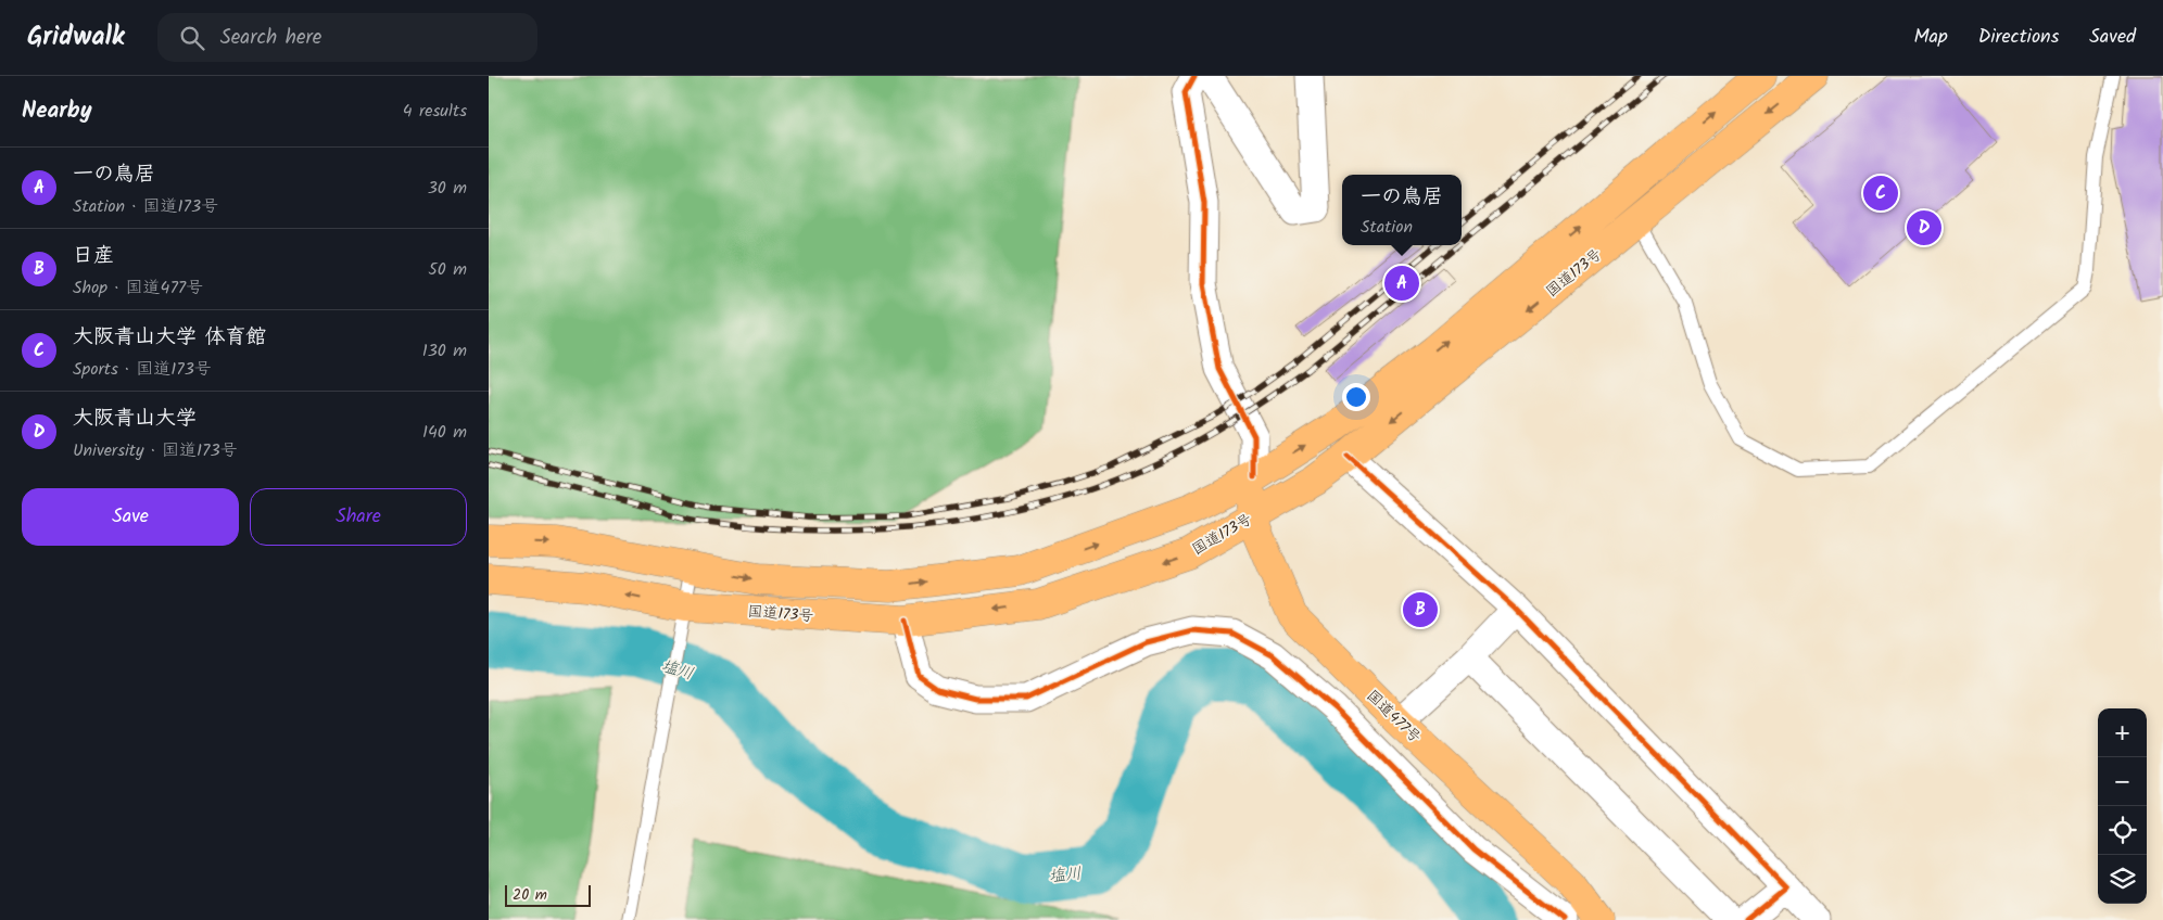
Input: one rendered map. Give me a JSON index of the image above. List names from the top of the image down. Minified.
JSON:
{"streets":{"highway":["国道173号","国道477号"]},"crossings":[["国道173号","国道477号"]],"water":["塩川"],"scale_bar":"20 m","page":{"header":"Gridwalk","search":"Search here","nav":["Map","Directions","Saved"],"heading":["Nearby","4 results"],"list":[{"mark":"A","name":"一の鳥居","note":"Station · 国道173号","value":"30 m"},{"mark":"B","name":"日産","note":"Shop · 国道477号","value":"50 m"},{"mark":"C","name":"大阪青山大学 体育館","note":"Sports · 国道173号","value":"130 m"},{"mark":"D","name":"大阪青山大学","note":"University · 国道173号","value":"140 m"}],"pins":["C","D","A","B"],"popup":["一の鳥居","Station"],"buttons":["Save","Share"],"map_buttons":["+","−"],"scale":"20 m"}}
